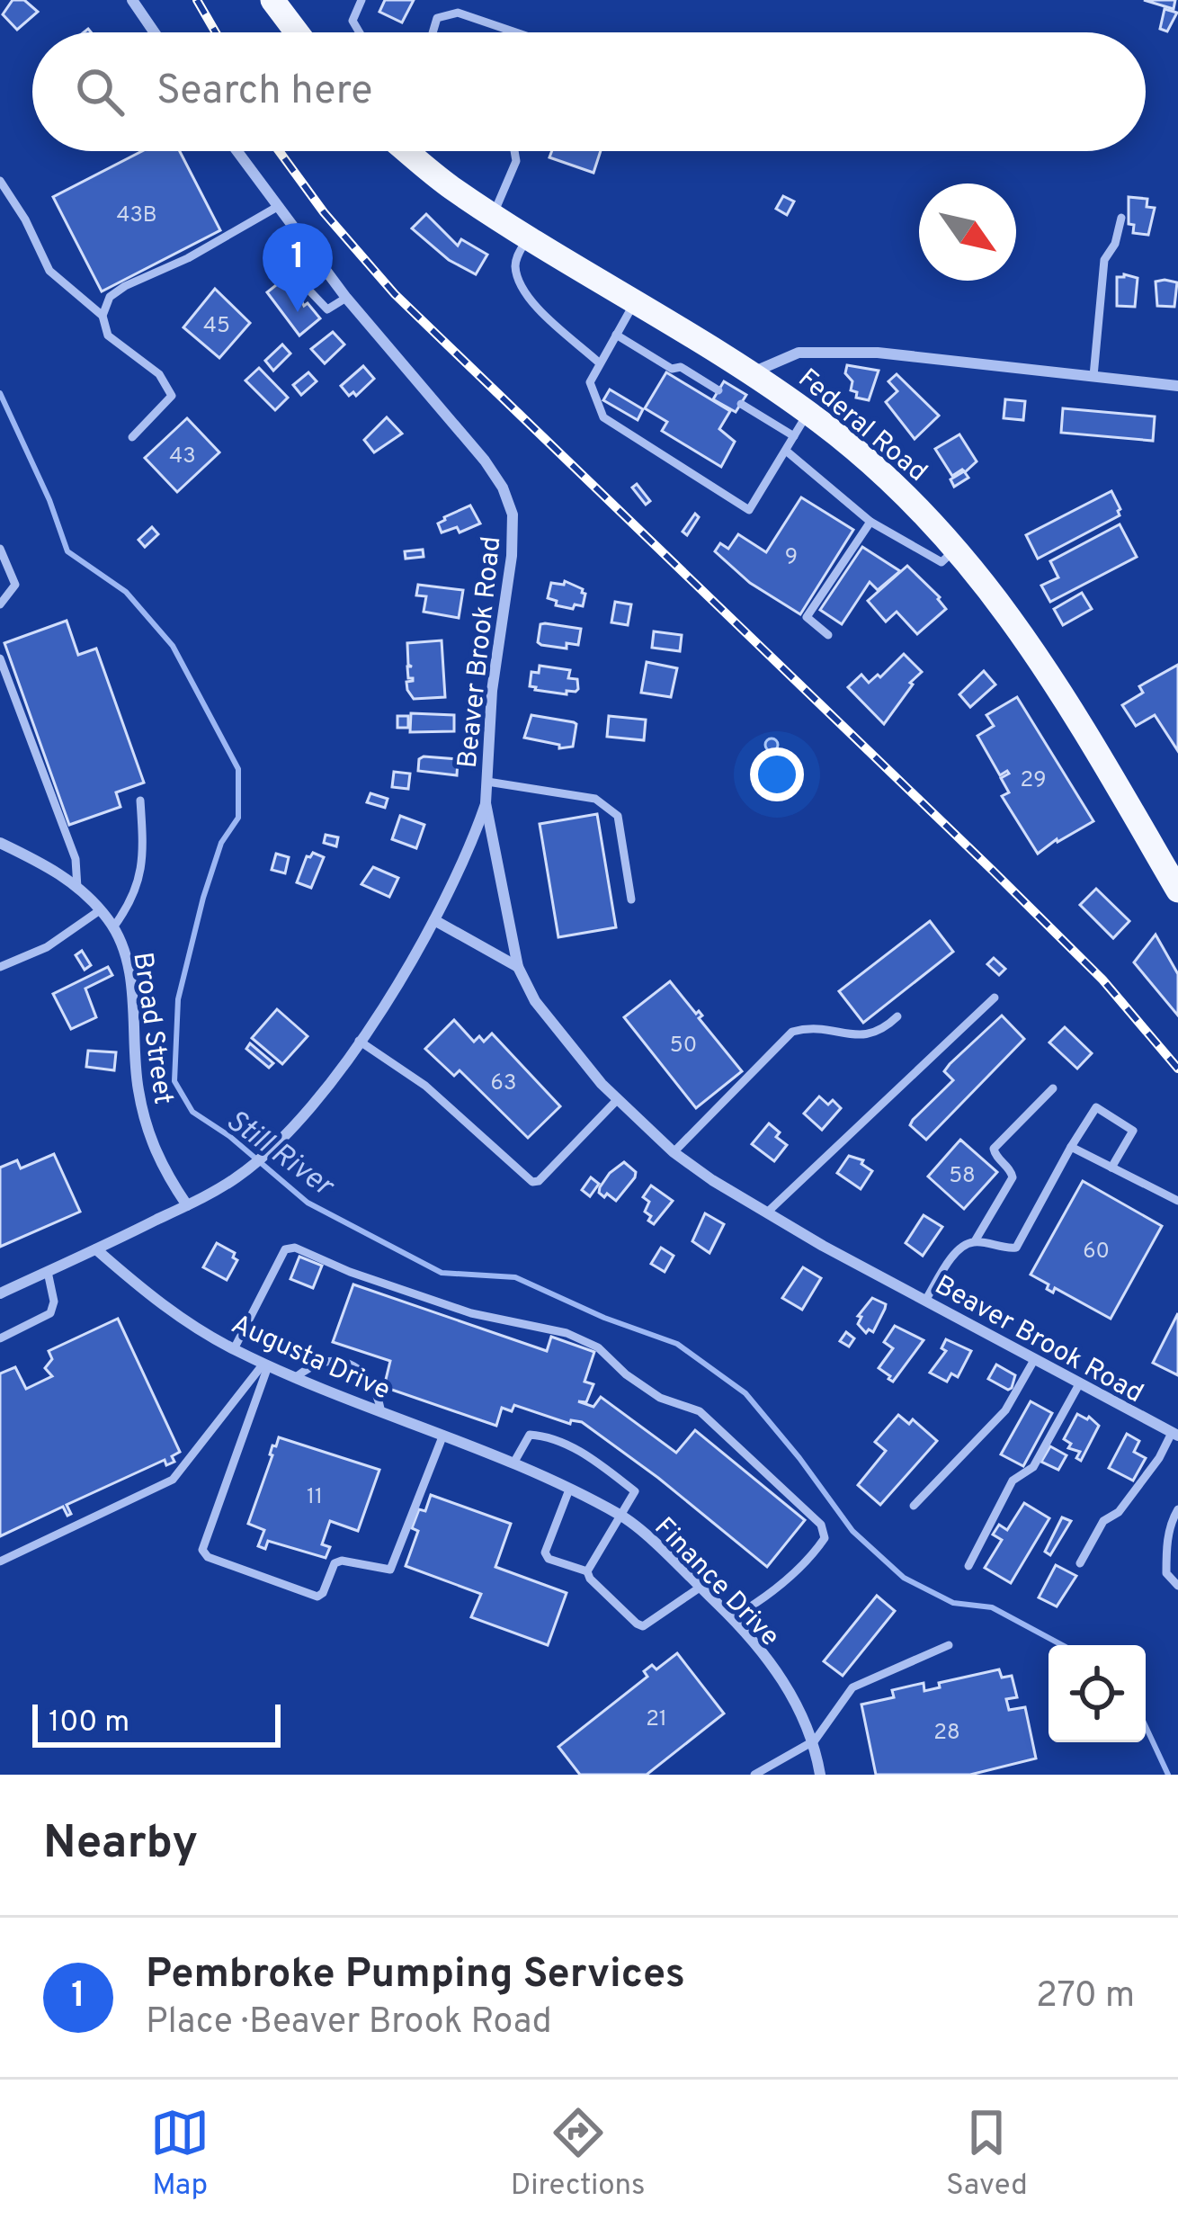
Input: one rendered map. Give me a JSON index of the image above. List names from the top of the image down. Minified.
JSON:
{"streets":{"main road":["Federal Road"],"street":["Beaver Brook Road","Broad Street","Augusta Drive","Finance Drive"]},"crossings":[["Augusta Drive","Finance Drive"]],"water":["Still River"],"house_numbers":["43B","45","43","9","29","50","63","58","60","11","21","28"],"scale_bar":"100 m","north":"bottom right","page":{"search":"Search here","pins":"1","scale":"100 m","heading":"Nearby","list":[{"mark":"1","name":"Pembroke Pumping Services","note":"Place · Beaver Brook Road","value":"270 m"}],"nav":["Map","Directions","Saved"]}}
